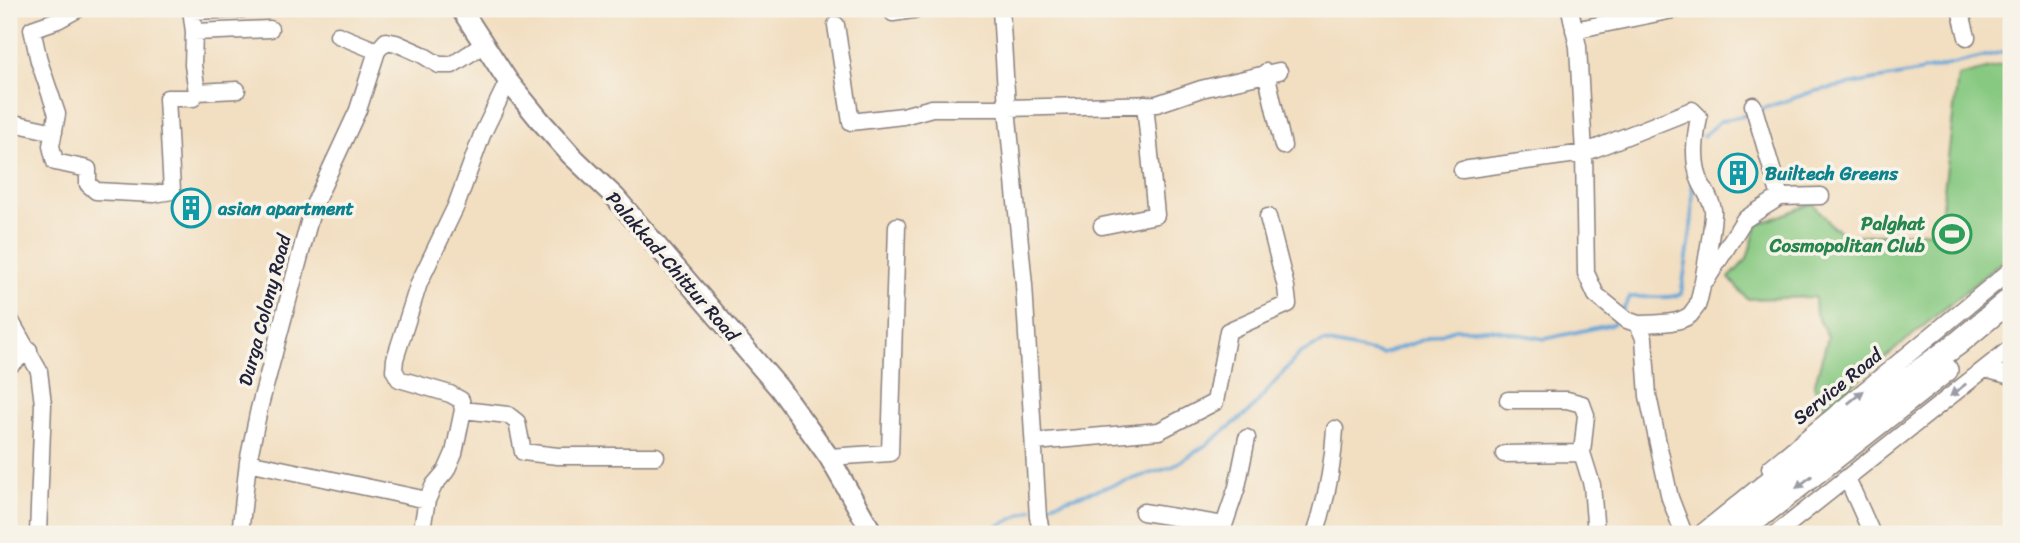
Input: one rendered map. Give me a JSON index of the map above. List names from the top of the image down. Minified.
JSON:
{"streets":{"main road":["Palakkad-Chittur Road"],"street":["Durga Colony Road","Service Road"]},"places":{"building":["Builtech Greens","asian apartment"],"sports":["Palghat Cosmopolitan Club"]}}
